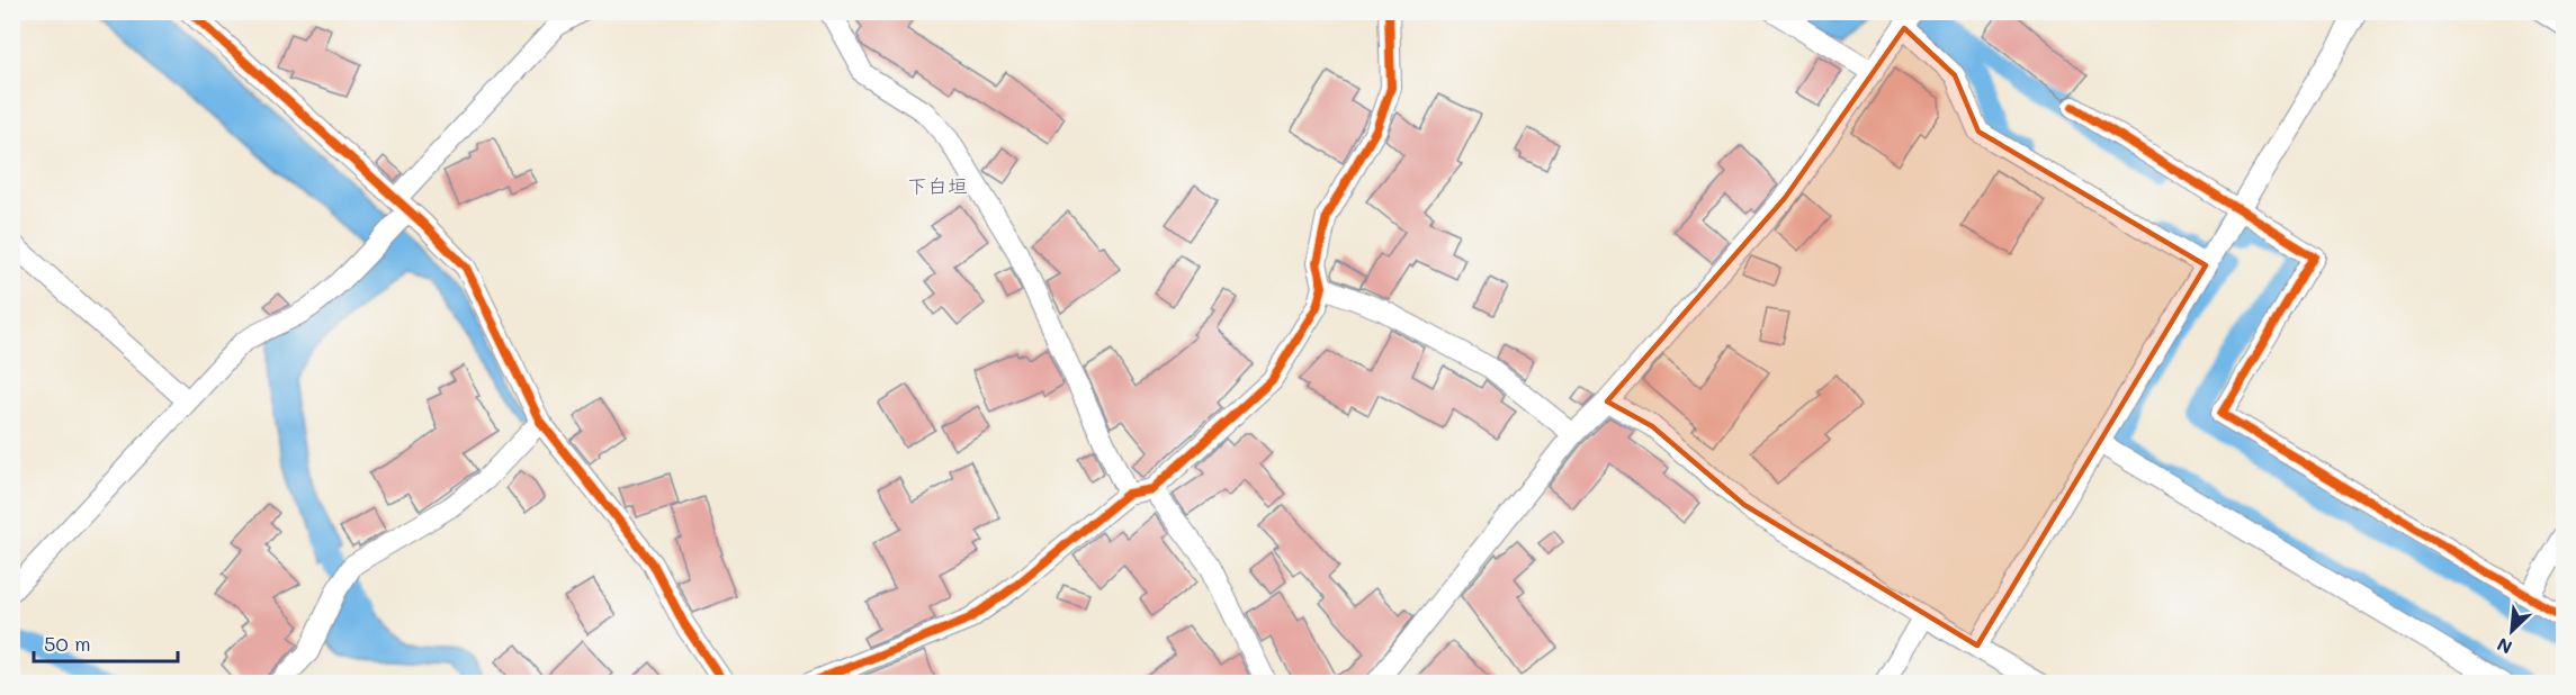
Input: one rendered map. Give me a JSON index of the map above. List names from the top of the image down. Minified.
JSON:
{"districts":["下白垣"],"scale_bar":"50 m","north":"bottom left"}
